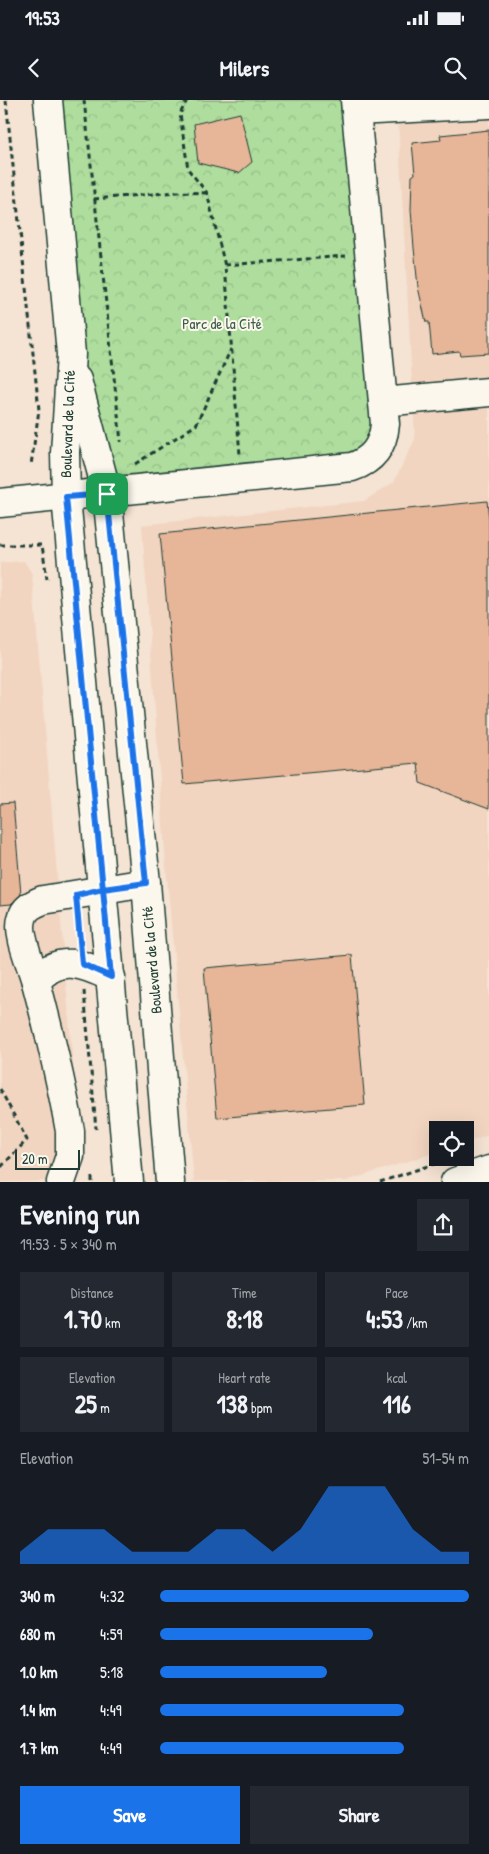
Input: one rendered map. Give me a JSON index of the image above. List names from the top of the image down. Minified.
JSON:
{"streets":{"street":["Boulevard de la Cité"]},"parks":["Parc de la Cité"],"scale_bar":"20 m","page":{"status":"19:53","header":"Milers","scale":"20 m","heading":["Evening run","19:53 · 5 × 340 m"],"stats":[["Distance","1.70 km"],["Time","8:18"],["Pace","4:53 /km"],["Elevation","25 m"],["Heart rate","138 bpm"],["kcal","116"]],"chart":["Elevation","51–54 m"],"list":[{"name":"340 m","note":"4:32"},{"name":"680 m","note":"4:59"},{"name":"1.0 km","note":"5:18"},{"name":"1.4 km","note":"4:49"},{"name":"1.7 km","note":"4:49"}],"buttons":["Save","Share"]}}
